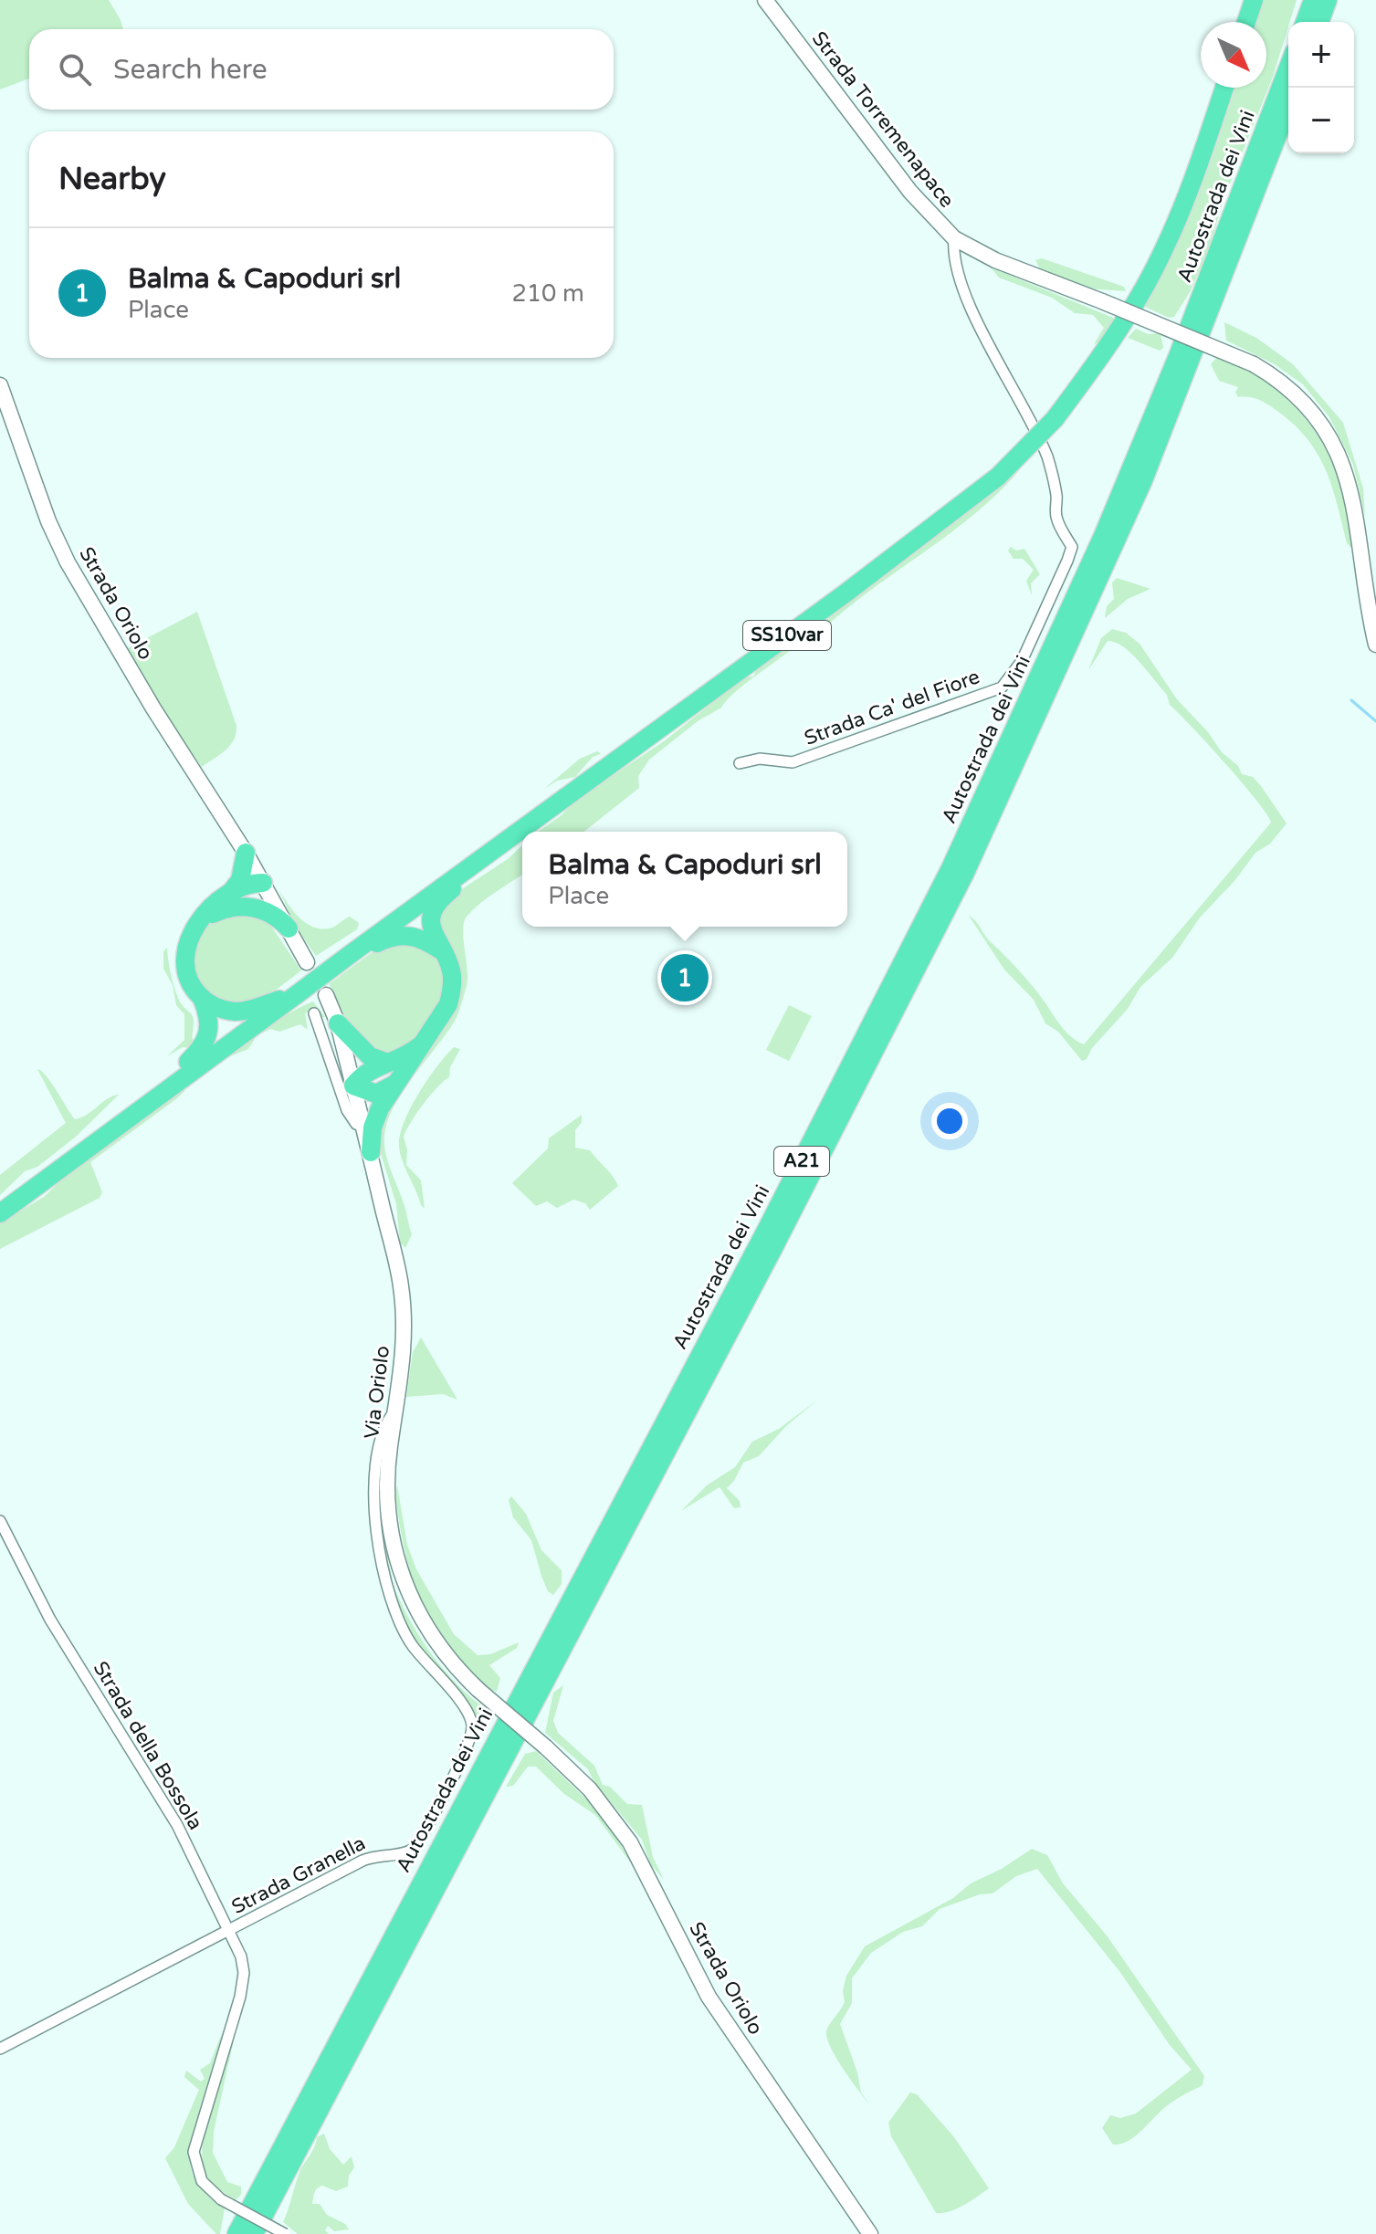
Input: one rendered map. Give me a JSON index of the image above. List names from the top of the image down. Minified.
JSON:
{"streets":{"highway":["Autostrada dei Vini","SS10var","A21"],"street":["Strada Torremenapace","Strada Oriolo","Strada Ca' del Fiore","Via Oriolo","Strada della Bossola","Strada Granella"]},"crossings":[["Strada Torremenapace","Strada Ca' del Fiore"],["Strada Oriolo","Via Oriolo"],["Via Oriolo","Strada Granella"],["Strada della Bossola","Strada Granella"]],"north":"bottom right","page":{"map_buttons":["+","−"],"search":"Search here","heading":"Nearby","list":[{"mark":"1","name":"Balma & Capoduri srl","note":"Place","value":"210 m"}],"popup":["Balma & Capoduri srl","Place"],"pins":"1"}}
